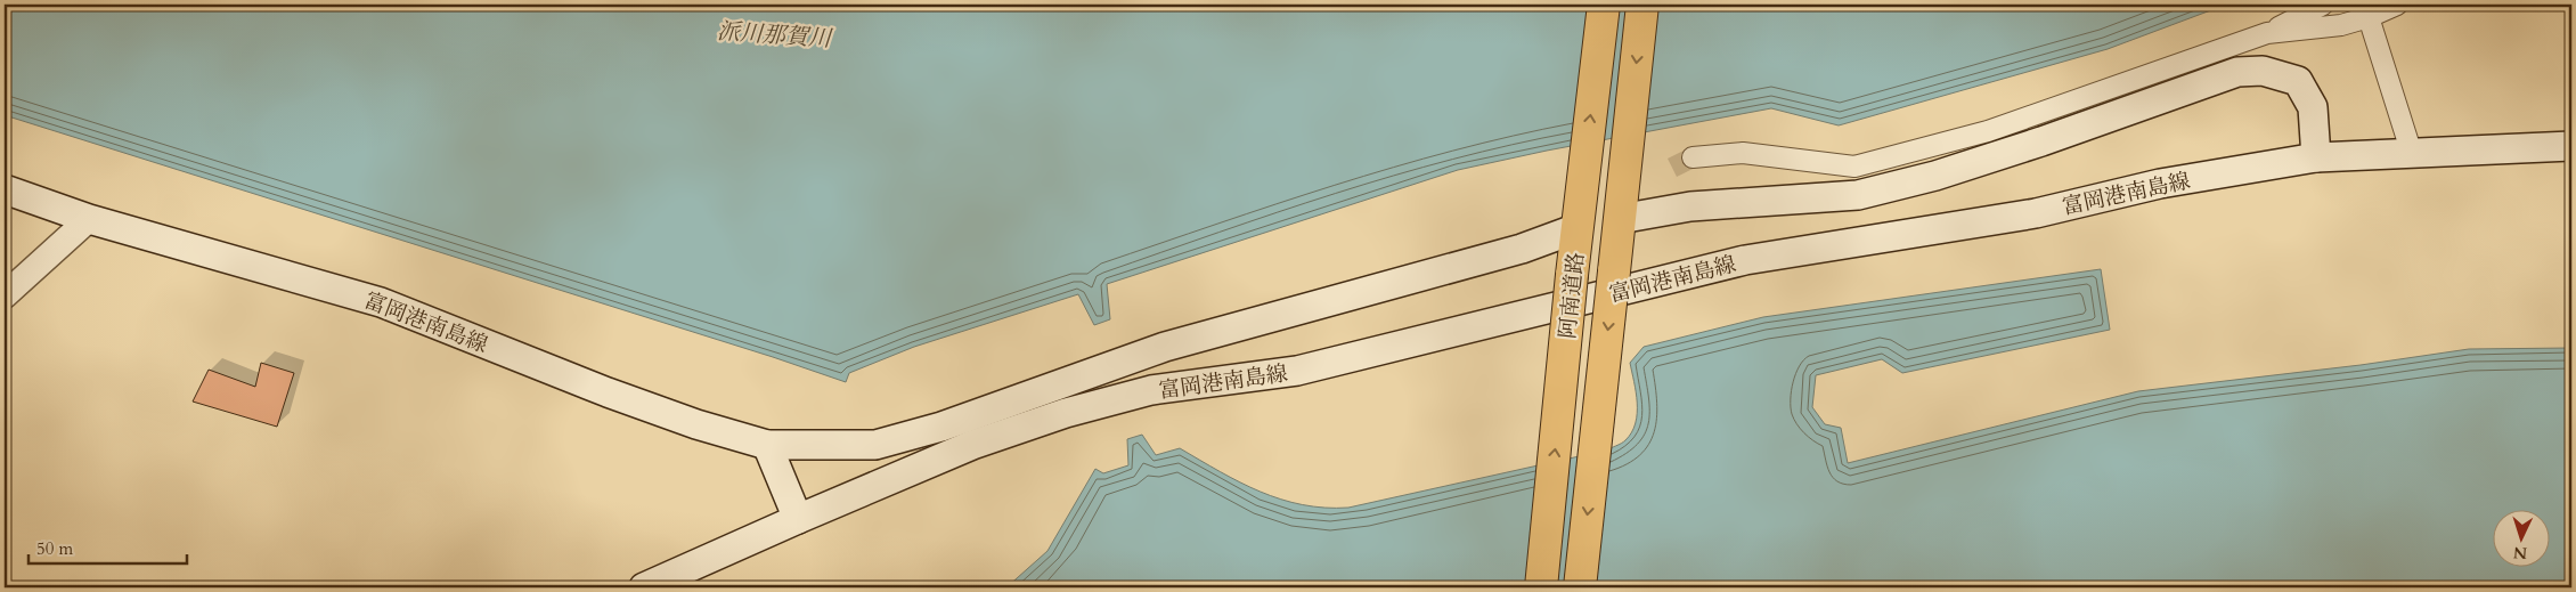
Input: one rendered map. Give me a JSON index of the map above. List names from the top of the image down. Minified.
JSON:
{"streets":{"highway":["阿南道路"],"main road":["富岡港南島線"]},"crossings":[["富岡港南島線","阿南道路"]],"water":["派川那賀川"],"scale_bar":"50 m","north":"bottom"}
